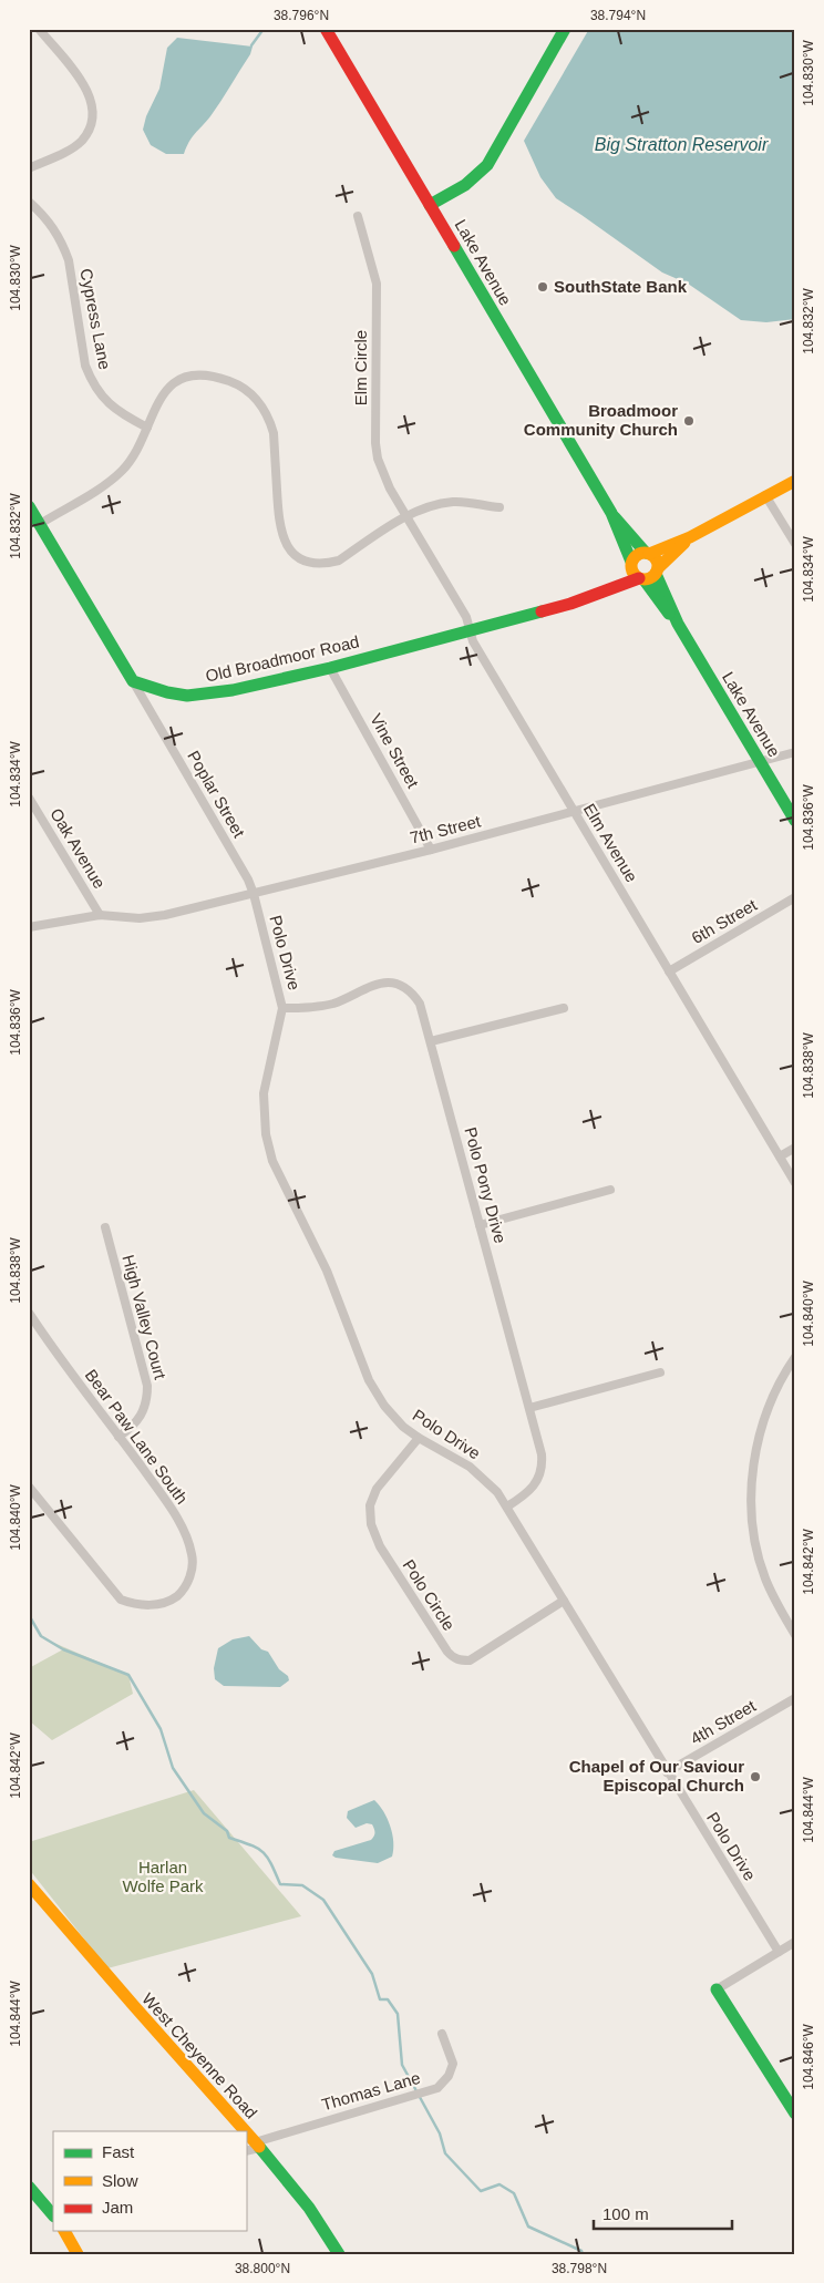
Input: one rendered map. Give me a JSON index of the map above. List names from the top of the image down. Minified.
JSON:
{"streets":{"main road":["Lake Avenue","Old Broadmoor Road","West Cheyenne Road"],"street":["Cypress Lane","Elm Circle","Vine Street","Poplar Street","7th Street","Elm Avenue","Oak Avenue","6th Street","Polo Drive","Polo Pony Drive","High Valley Court","Bear Paw Lane South","Polo Circle","4th Street","Thomas Lane"]},"crossings":[["Lake Avenue","Old Broadmoor Road"],["Lake Avenue","7th Street"],["Elm Circle","Elm Avenue"],["Old Broadmoor Road","Vine Street"],["Old Broadmoor Road","Poplar Street"],["Old Broadmoor Road","Elm Avenue"],["Vine Street","7th Street"],["Poplar Street","7th Street"],["Poplar Street","Polo Drive"],["7th Street","Elm Avenue"],["7th Street","Oak Avenue"],["7th Street","Polo Drive"],["Elm Avenue","6th Street"],["Polo Drive","Polo Pony Drive"],["Polo Drive","Polo Circle"],["Polo Drive","4th Street"],["High Valley Court","Bear Paw Lane South"],["West Cheyenne Road","Thomas Lane"]],"water":["Big Stratton Reservoir"],"parks":["Harlan Wolfe Park"],"places":["SouthState Bank","Broadmoor Community Church","Chapel of Our Saviour Episcopal Church"],"legend":["Fast","Slow","Jam"],"scale_bar":"100 m","coordinates":["38.796°N","38.794°N","104.830°W","104.832°W","104.834°W","104.836°W","104.838°W","104.840°W","104.842°W","104.844°W","104.846°W","38.800°N","38.798°N"]}
